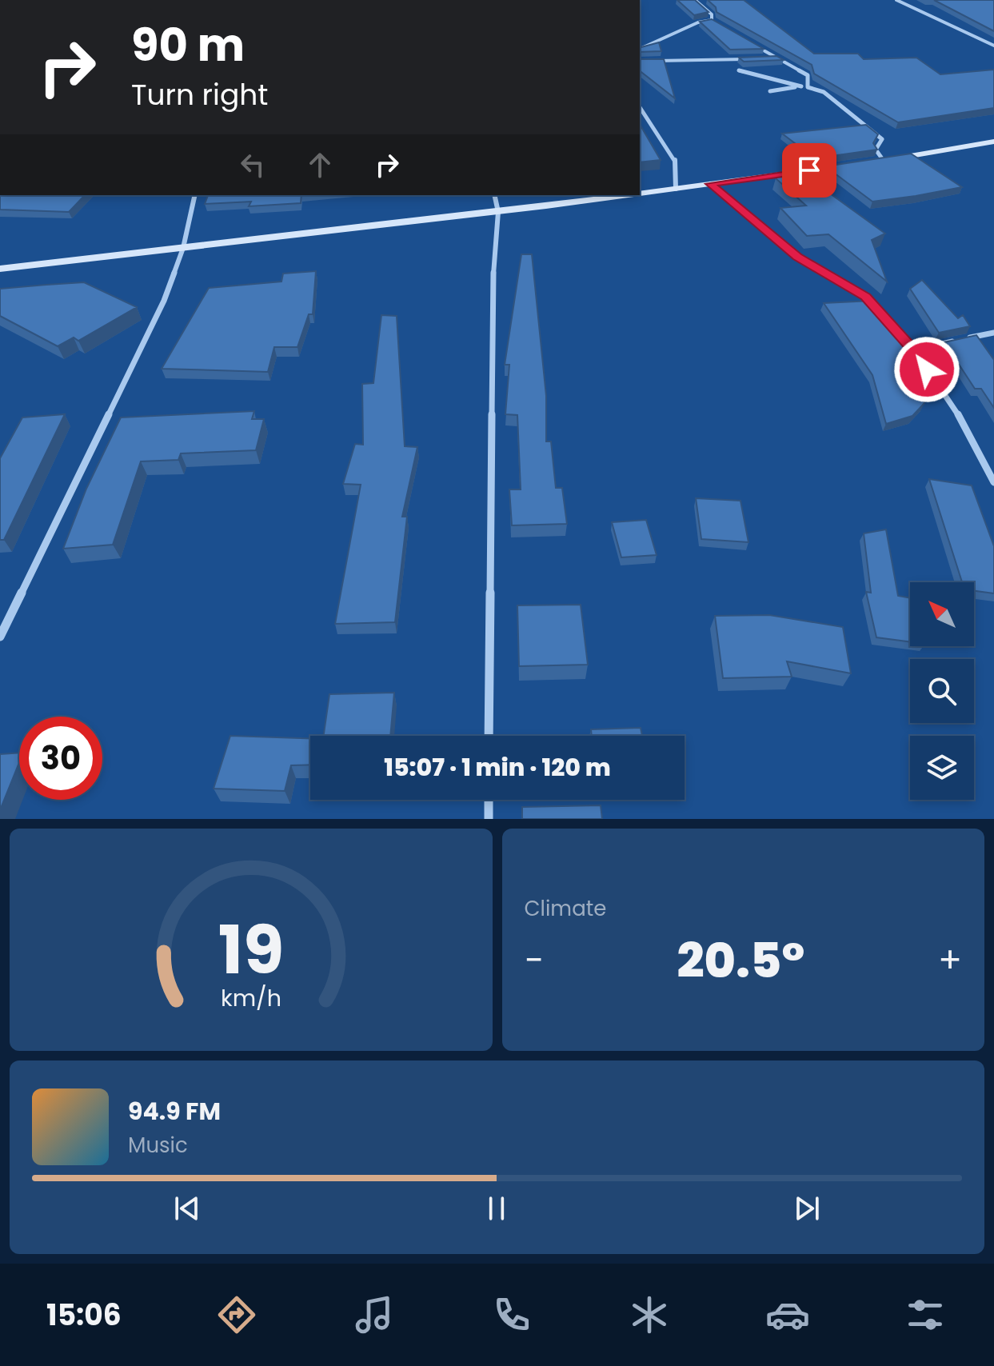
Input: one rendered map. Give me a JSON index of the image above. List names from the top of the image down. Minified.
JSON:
{"north":"top left","page":{"turn":["90 m","Turn right"],"limit":"30","trip":"15:07 · 1 min · 120 m","tile":"Climate","heat":["−","20.5°","+"],"song":["94.9 FM","Music"],"tabs":"15:06","gauge":["19","km/h"]}}
